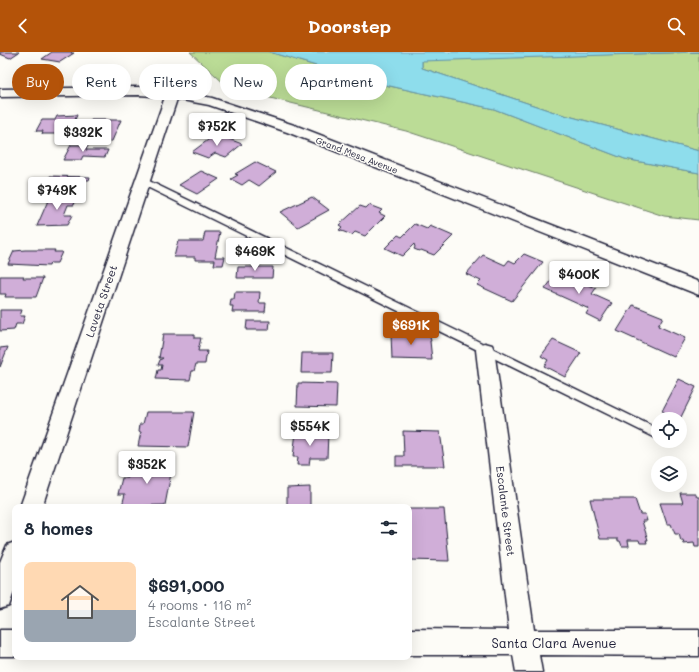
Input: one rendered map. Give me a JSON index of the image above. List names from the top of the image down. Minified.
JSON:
{"streets":{"street":["Grand Mesa Avenue","Laveta Street","Escalante Street","Santa Clara Avenue"]},"crossings":[["Escalante Street","Santa Clara Avenue"]],"page":{"header":"Doorstep","chip":["Buy","Rent","Filters","New","Apartment"],"price":["$752K","$332K","$749K","$469K","$400K","$691K","$554K","$352K"],"heading":"8 homes","list":[{"name":"$691,000","note":"4 rooms · 116 m² · Escalante Street"}]}}
